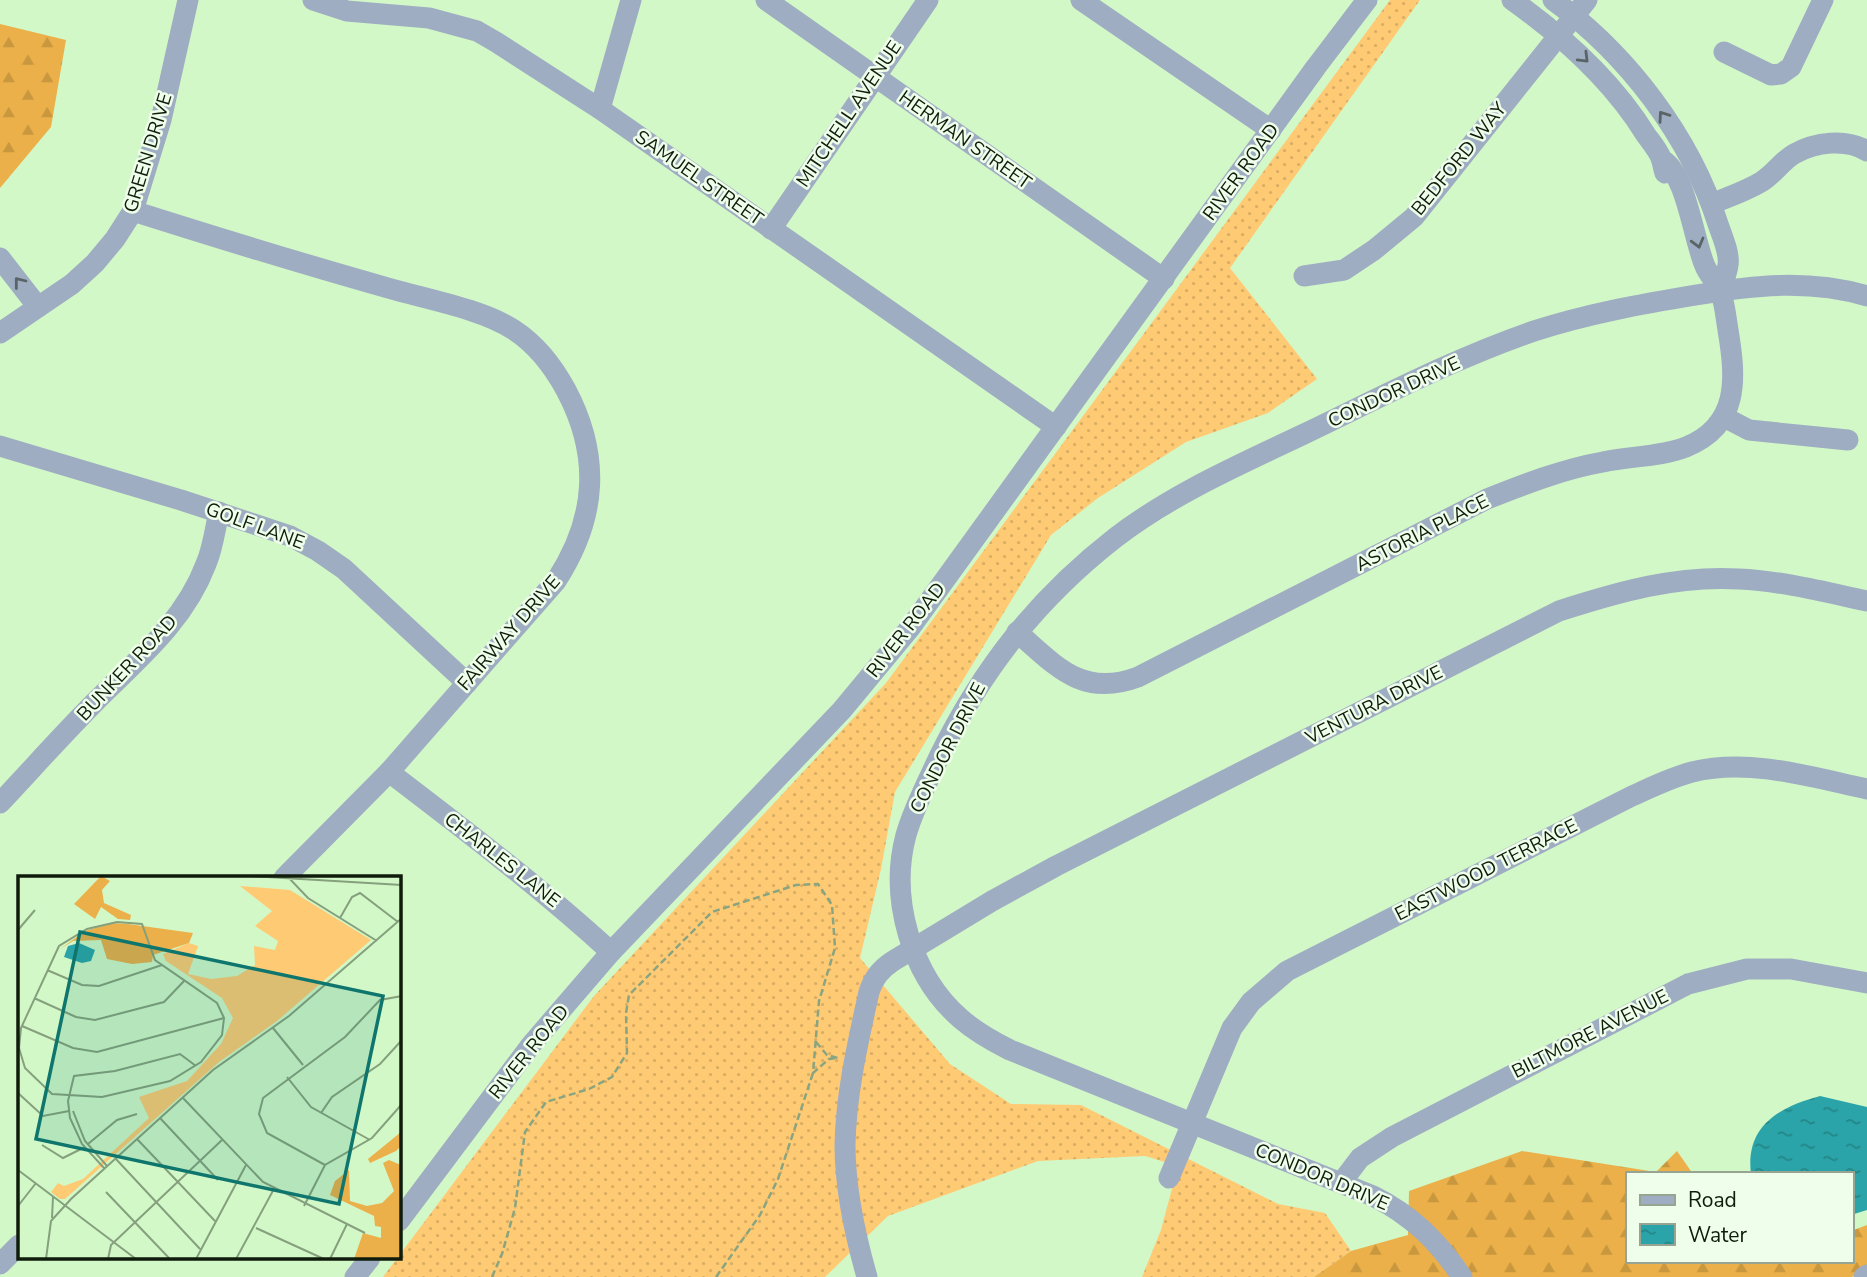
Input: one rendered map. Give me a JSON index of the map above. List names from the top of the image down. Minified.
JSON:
{"streets":{"street":["MITCHELL AVENUE","HERMAN STREET","GREEN DRIVE","BEDFORD WAY","RIVER ROAD","SAMUEL STREET","CONDOR DRIVE","GOLF LANE","ASTORIA PLACE","FAIRWAY DRIVE","BUNKER ROAD","VENTURA DRIVE","CHARLES LANE","EASTWOOD TERRACE","BILTMORE AVENUE"]},"crossings":[["MITCHELL AVENUE","HERMAN STREET"],["MITCHELL AVENUE","SAMUEL STREET"],["HERMAN STREET","RIVER ROAD"],["GREEN DRIVE","FAIRWAY DRIVE"],["RIVER ROAD","SAMUEL STREET"],["RIVER ROAD","CHARLES LANE"],["CONDOR DRIVE","ASTORIA PLACE"],["CONDOR DRIVE","VENTURA DRIVE"],["CONDOR DRIVE","EASTWOOD TERRACE"],["CONDOR DRIVE","BILTMORE AVENUE"],["GOLF LANE","FAIRWAY DRIVE"],["GOLF LANE","BUNKER ROAD"],["FAIRWAY DRIVE","CHARLES LANE"]],"legend":["Road","Water"]}
